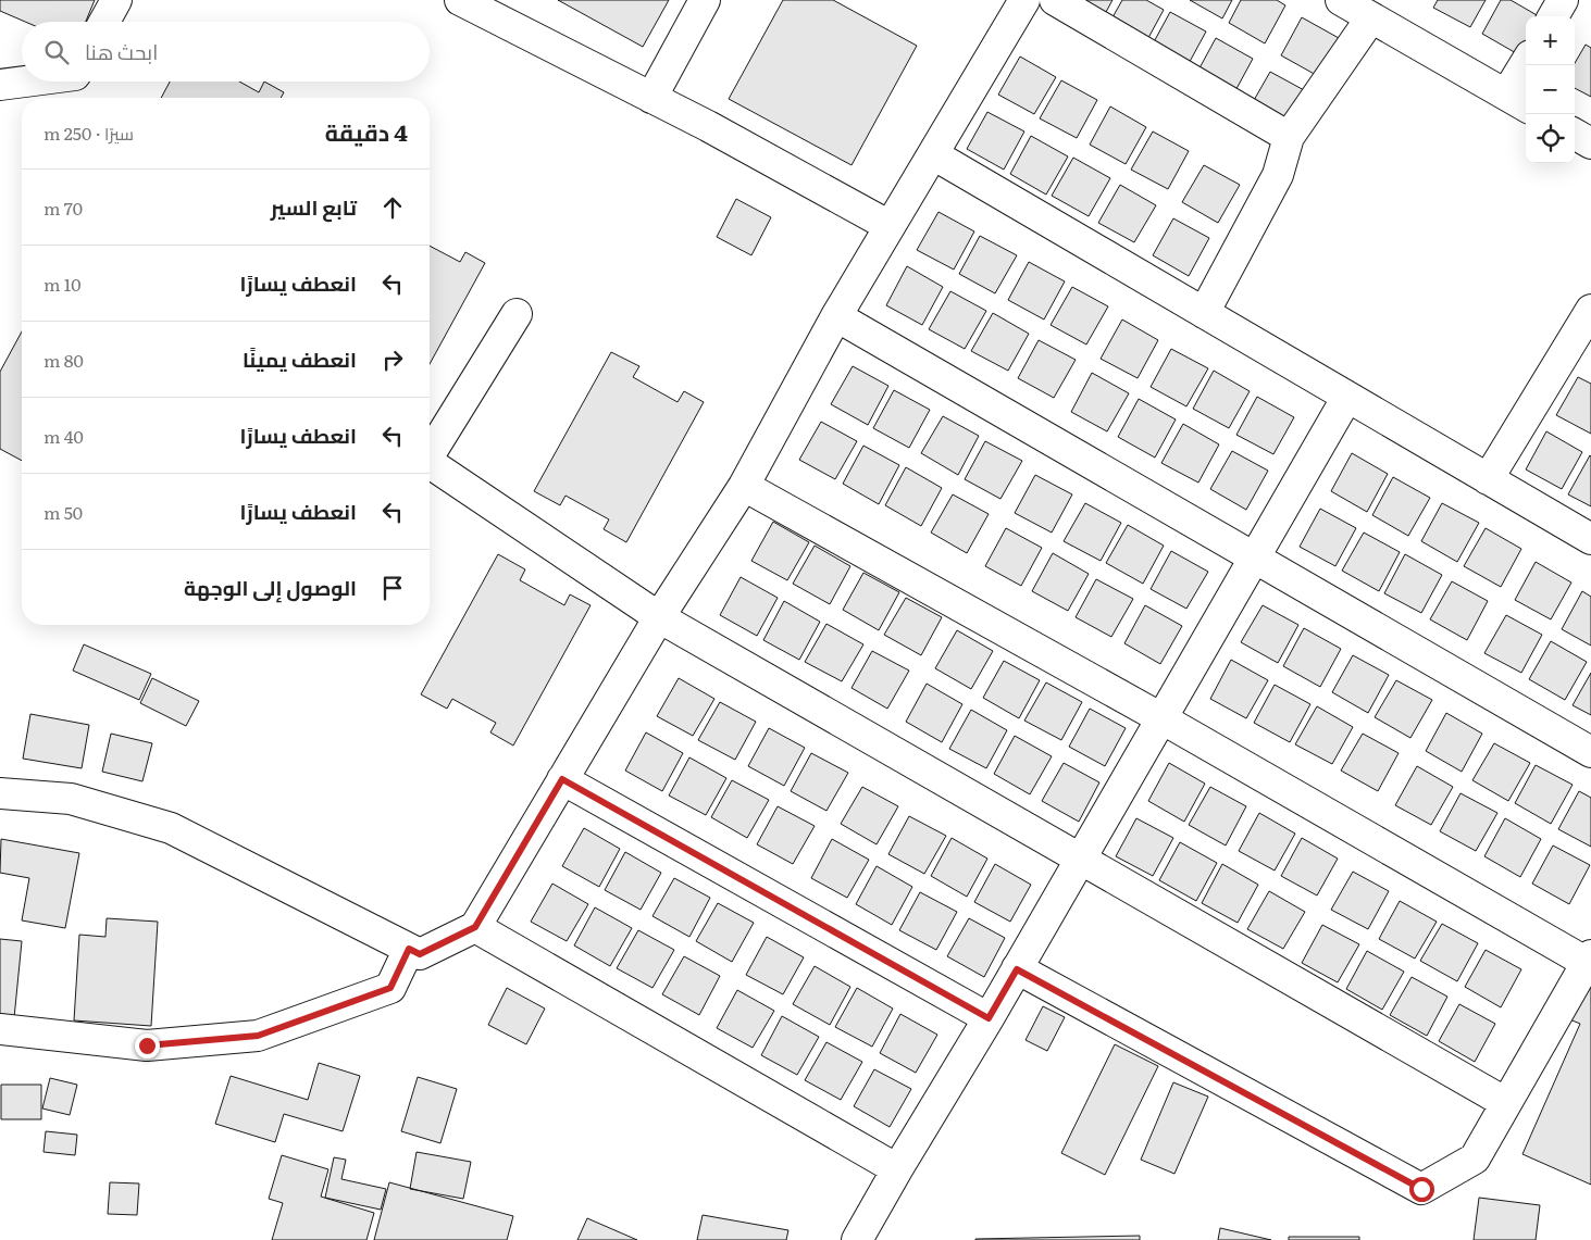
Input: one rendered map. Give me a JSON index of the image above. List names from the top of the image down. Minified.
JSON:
{"page":{"map_buttons":["+","−"],"search":"ابحث هنا","heading":["4 دقيقة","سيرًا · 250 m"],"list":[["تابع السير","70 m"],["انعطف يسارًا","10 m"],["انعطف يمينًا","80 m"],["انعطف يسارًا","40 m"],["انعطف يسارًا","50 m"],"الوصول إلى الوجهة"]}}
